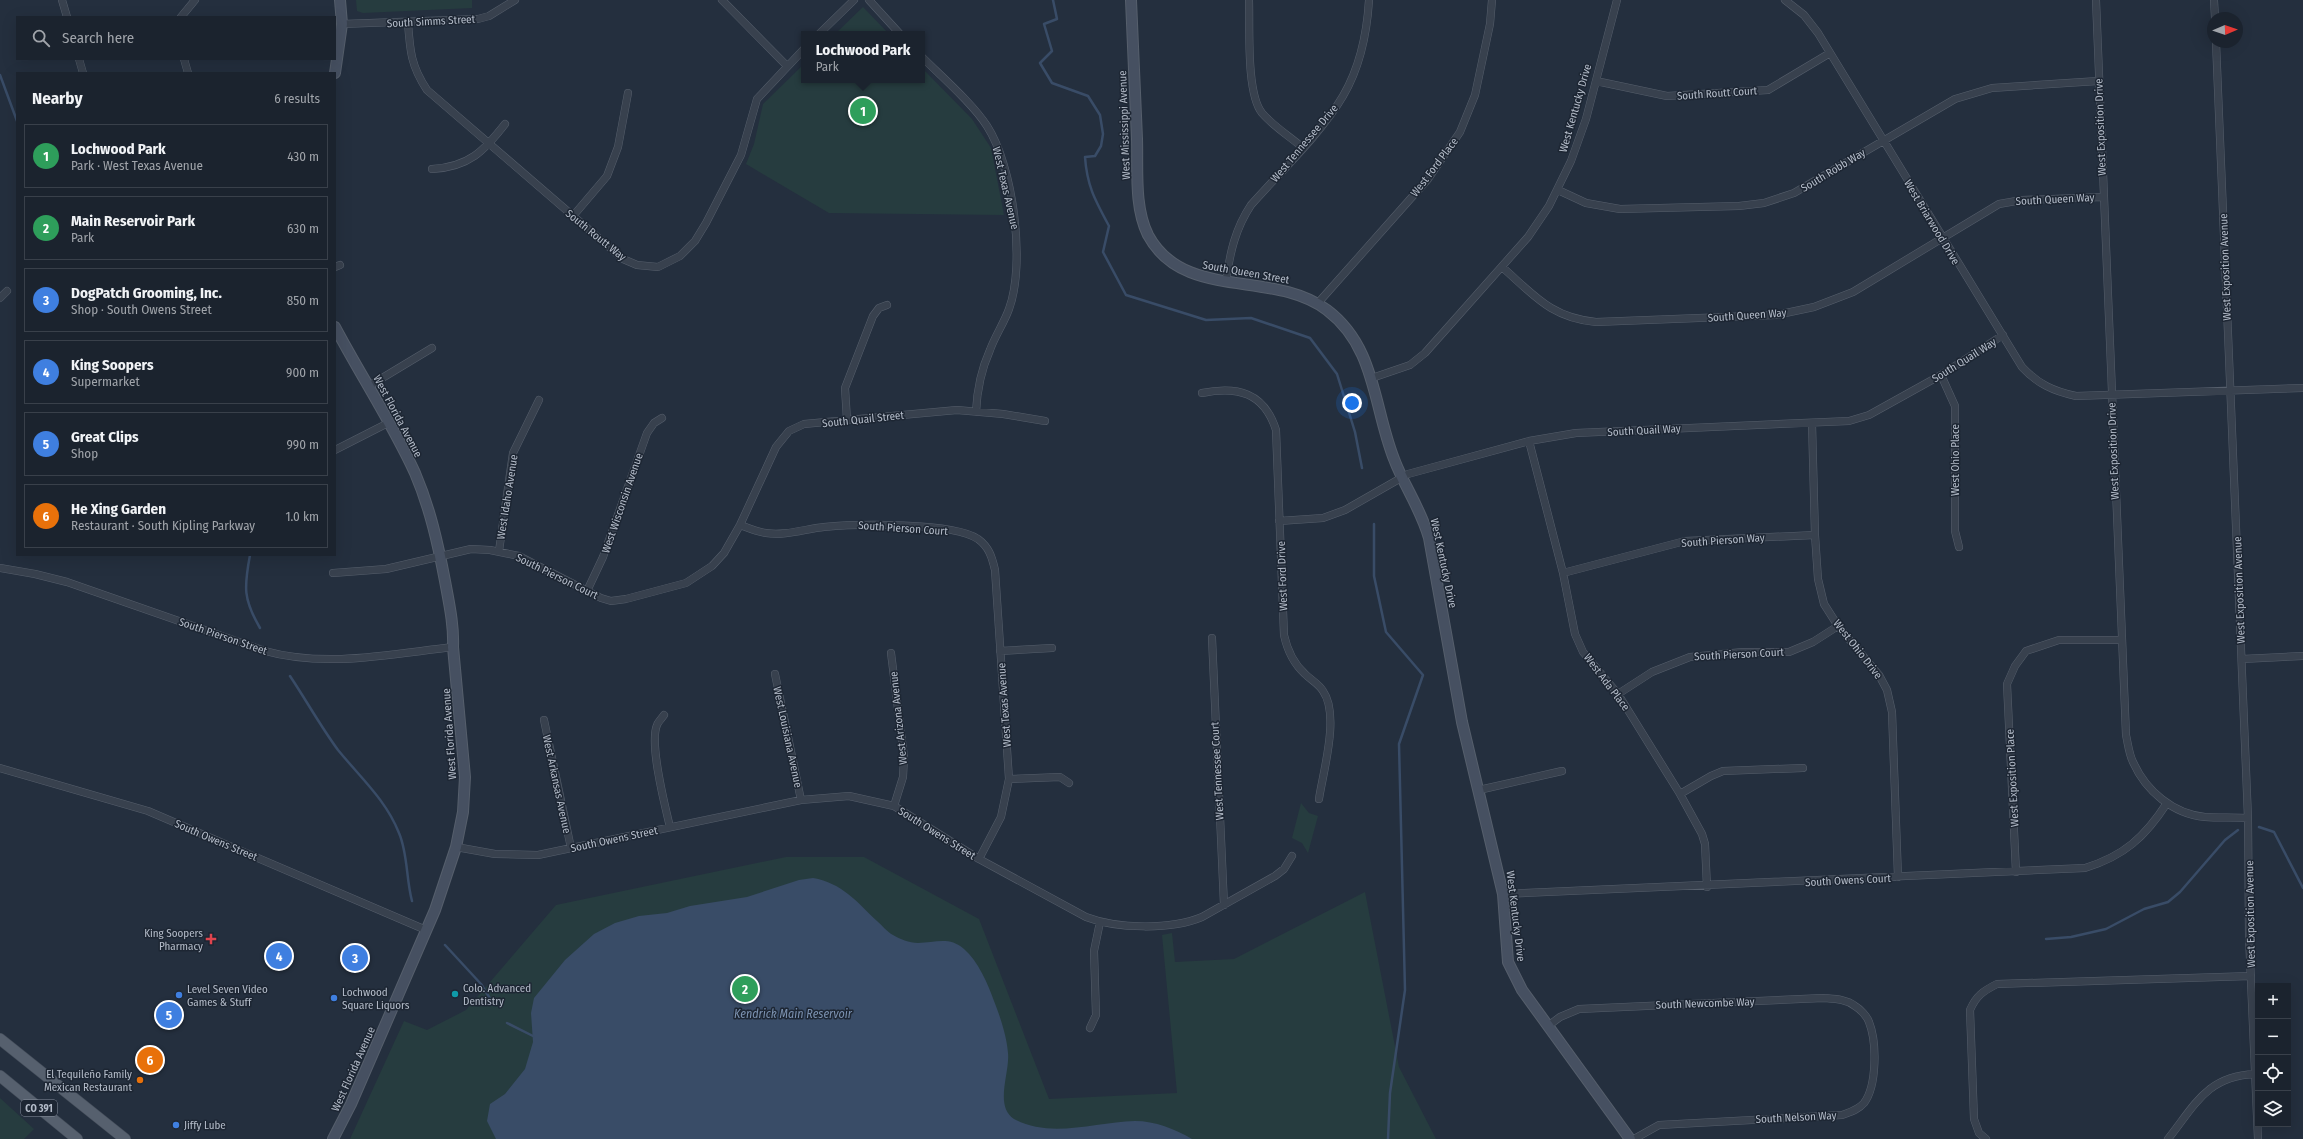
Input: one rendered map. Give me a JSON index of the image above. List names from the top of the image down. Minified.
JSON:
{"streets":{"main road":["CO 391"],"street":["South Simms Street","South Routt Court","West Kentucky Drive","West Mississippi Avenue","West Exposition Drive","West Tennessee Drive","West Ford Place","South Robb Way","West Texas Avenue","South Queen Way","West Briarwood Drive","South Routt Way","West Exposition Avenue","South Queen Street","South Quail Way","West Florida Avenue","South Quail Street","West Ohio Place","West Idaho Avenue","West Wisconsin Avenue","South Pierson Court","South Pierson Way","West Ford Drive","South Pierson Street","West Ohio Drive","West Ada Place","West Arizona Avenue","West Louisiana Avenue","West Tennessee Court","West Exposition Place","West Arkansas Avenue","South Owens Street","South Owens Court","South Newcombe Way","South Nelson Way"]},"crossings":[["South Simms Street","South Routt Way"],["South Routt Court","West Kentucky Drive"],["South Routt Court","West Briarwood Drive"],["West Kentucky Drive","South Robb Way"],["West Kentucky Drive","South Queen Way"],["West Kentucky Drive","South Queen Street"],["West Kentucky Drive","South Quail Way"],["West Kentucky Drive","South Owens Court"],["West Kentucky Drive","South Newcombe Way"],["West Mississippi Avenue","South Queen Street"],["West Exposition Drive","South Robb Way"],["West Exposition Drive","South Queen Way"],["West Exposition Drive","West Briarwood Drive"],["West Exposition Drive","West Exposition Avenue"],["West Exposition Drive","West Exposition Place"],["West Exposition Drive","South Owens Court"],["West Tennessee Drive","South Queen Street"],["West Ford Place","South Queen Street"],["South Robb Way","West Briarwood Drive"],["West Texas Avenue","South Quail Street"],["West Texas Avenue","South Pierson Court"],["West Texas Avenue","South Owens Street"],["South Queen Way","West Briarwood Drive"],["West Briarwood Drive","West Exposition Avenue"],["West Briarwood Drive","South Quail Way"],["South Quail Way","West Ohio Place"],["South Quail Way","West Ford Drive"],["South Quail Way","West Ohio Drive"],["South Quail Way","West Ada Place"],["West Florida Avenue","South Pierson Court"],["West Florida Avenue","South Pierson Street"],["West Florida Avenue","South Owens Street"],["South Quail Street","South Pierson Court"],["West Idaho Avenue","South Pierson Court"],["West Wisconsin Avenue","South Pierson Court"],["South Pierson Court","West Ohio Drive"],["South Pierson Court","West Ada Place"],["South Pierson Way","West Ohio Drive"],["South Pierson Way","West Ada Place"],["West Ohio Drive","South Owens Court"],["West Ada Place","South Owens Court"],["West Arizona Avenue","South Owens Street"],["West Louisiana Avenue","South Owens Street"],["West Tennessee Court","South Owens Street"],["West Exposition Place","South Owens Court"],["West Arkansas Avenue","South Owens Street"],["South Newcombe Way","South Nelson Way"]],"water":["Kendrick Main Reservoir"],"places":{"health":["King Soopers Pharmacy"],"other":["Colo. Advanced Dentistry","Level Seven Video Games & Stuff","Lochwood Square Liquors","El Tequileño Family Mexican Restaurant","Jiffy Lube"]},"north":"right","page":{"search":"Search here","popup":["Lochwood Park","Park"],"heading":["Nearby","6 results"],"pins":["1","4","3","2","5","6"],"list":[{"mark":"1","name":"Lochwood Park","note":"Park · West Texas Avenue","value":"430 m"},{"mark":"2","name":"Main Reservoir Park","note":"Park","value":"630 m"},{"mark":"3","name":"DogPatch Grooming, Inc.","note":"Shop · South Owens Street","value":"850 m"},{"mark":"4","name":"King Soopers","note":"Supermarket","value":"900 m"},{"mark":"5","name":"Great Clips","note":"Shop","value":"990 m"},{"mark":"6","name":"He Xing Garden","note":"Restaurant · South Kipling Parkway","value":"1.0 km"}],"map_buttons":["+","−"]}}
